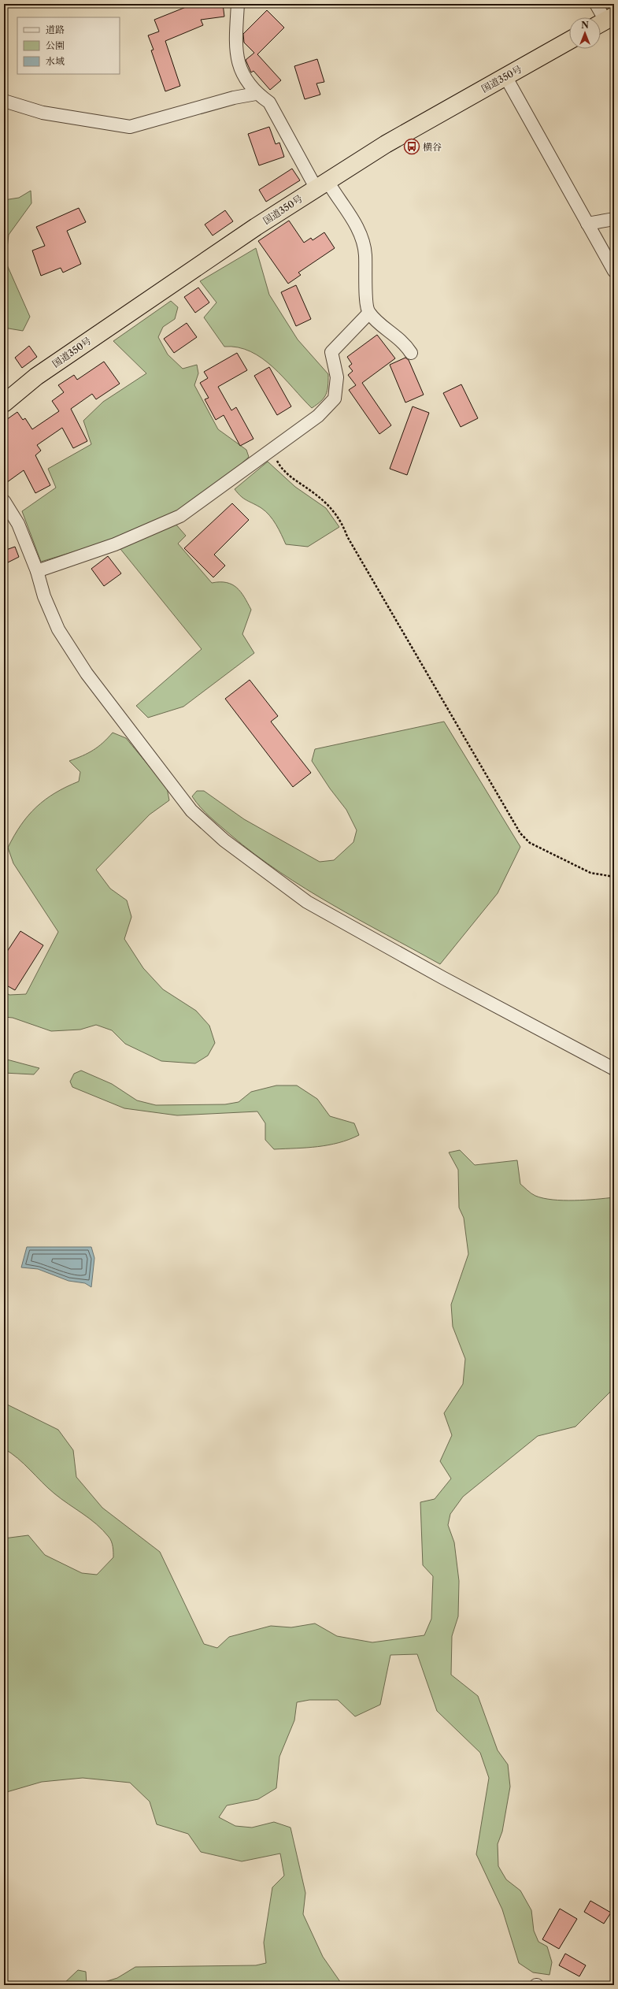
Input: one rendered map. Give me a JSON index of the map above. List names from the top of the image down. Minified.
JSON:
{"streets":{"highway":["国道350号"]},"places":{"bus stop":["横谷"]},"legend":["道路","公園","水域"],"north":"top"}
